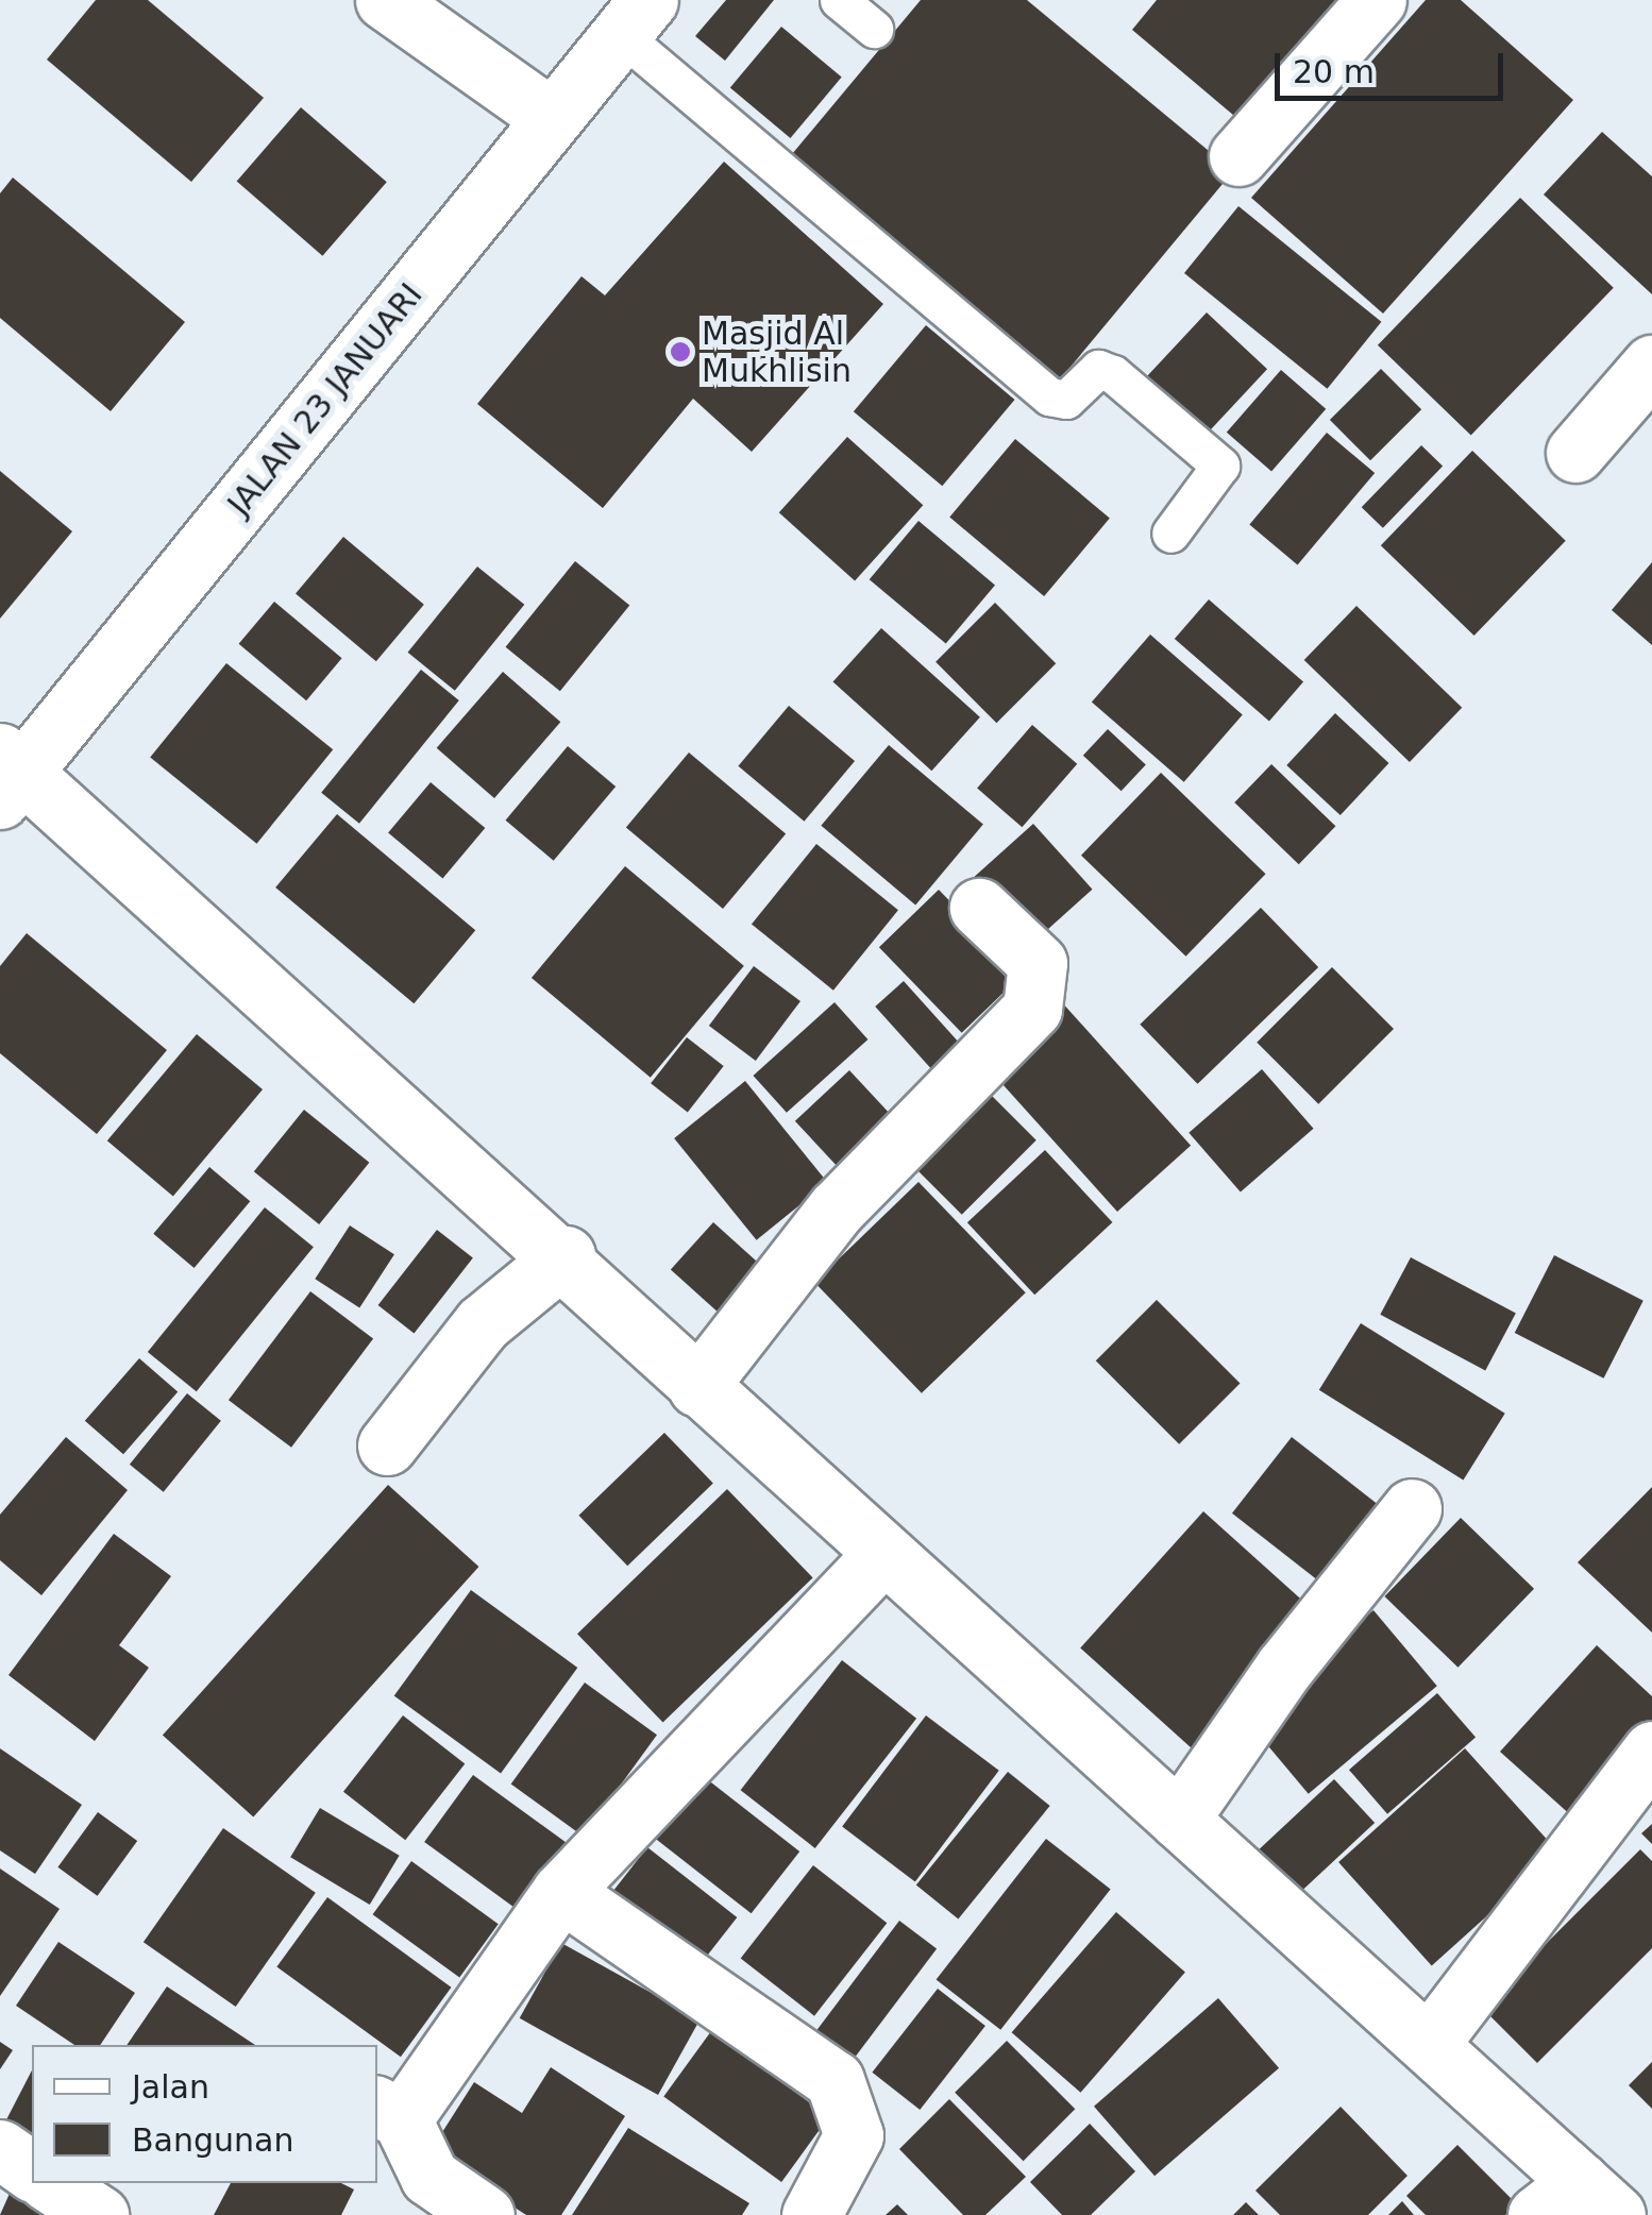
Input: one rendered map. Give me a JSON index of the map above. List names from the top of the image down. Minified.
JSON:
{"streets":{"street":["JALAN 23 JANUARI"]},"places":["Masjid Al Mukhlisin"],"legend":["Jalan","Bangunan"],"scale_bar":"20 m"}
